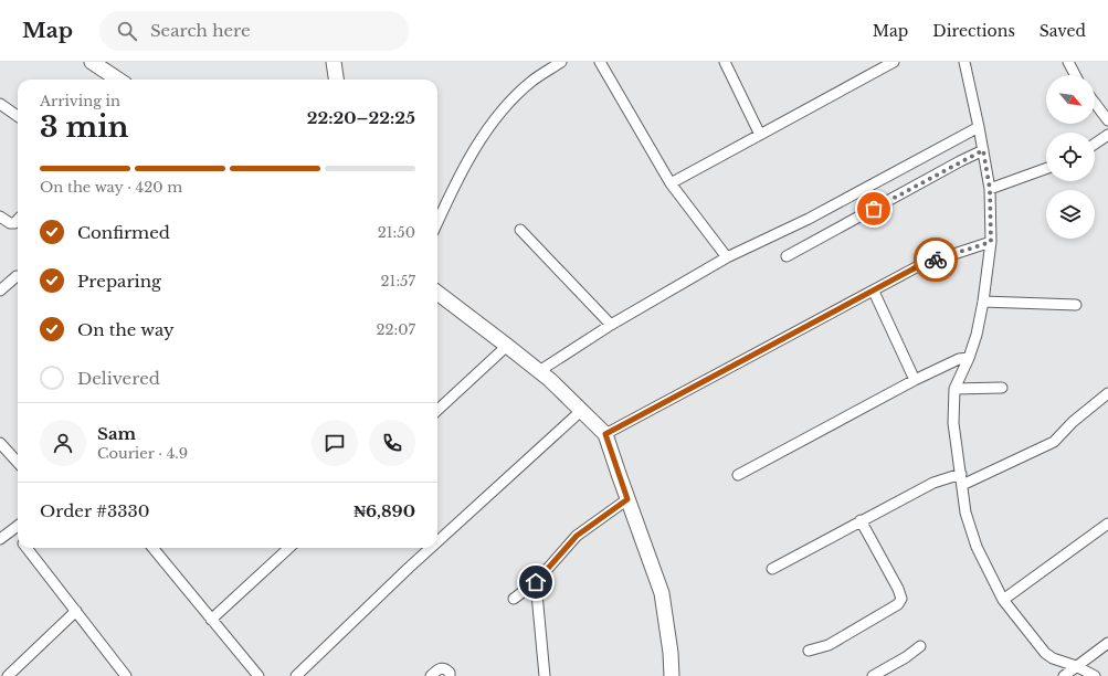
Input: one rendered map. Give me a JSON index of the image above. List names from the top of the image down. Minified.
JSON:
{"north":"bottom right","page":{"header":"Map","search":"Search here","nav":["Map","Directions","Saved"],"heading":["3 min","Arriving in","22:20–22:25"],"panel":["Sam","Courier · 4.9","Order #3330","₦6,890"],"bar":"On the way · 420 m","list":[["Confirmed","21:50"],["Preparing","21:57"],["On the way","22:07"],"Delivered"]}}
